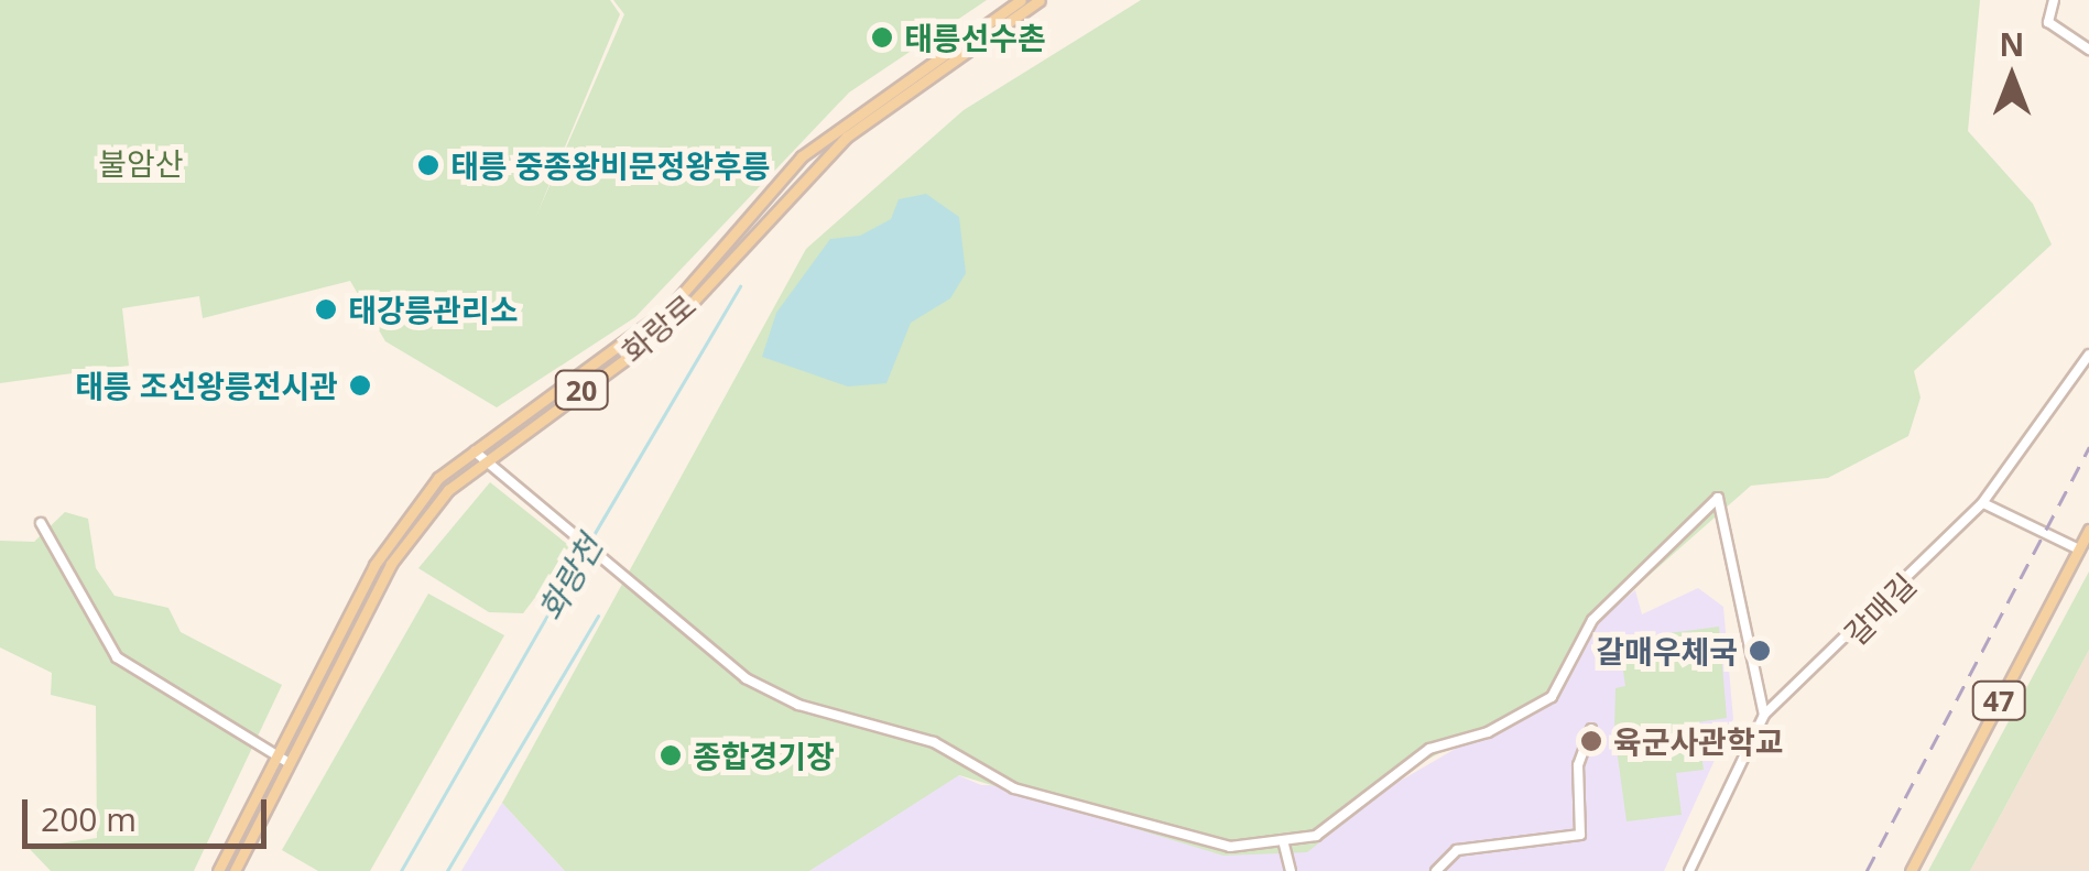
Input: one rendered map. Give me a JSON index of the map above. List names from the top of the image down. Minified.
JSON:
{"streets":{"main road":["화랑로","20","47"],"street":["갈매길"]},"water":["화랑천"],"parks":["불암산"],"places":["태릉선수촌","태릉 중종왕비문정왕후릉","태강릉관리소","태릉 조선왕릉전시관","갈매우체국","육군사관학교","종합경기장"],"scale_bar":"200 m","north":"top"}
